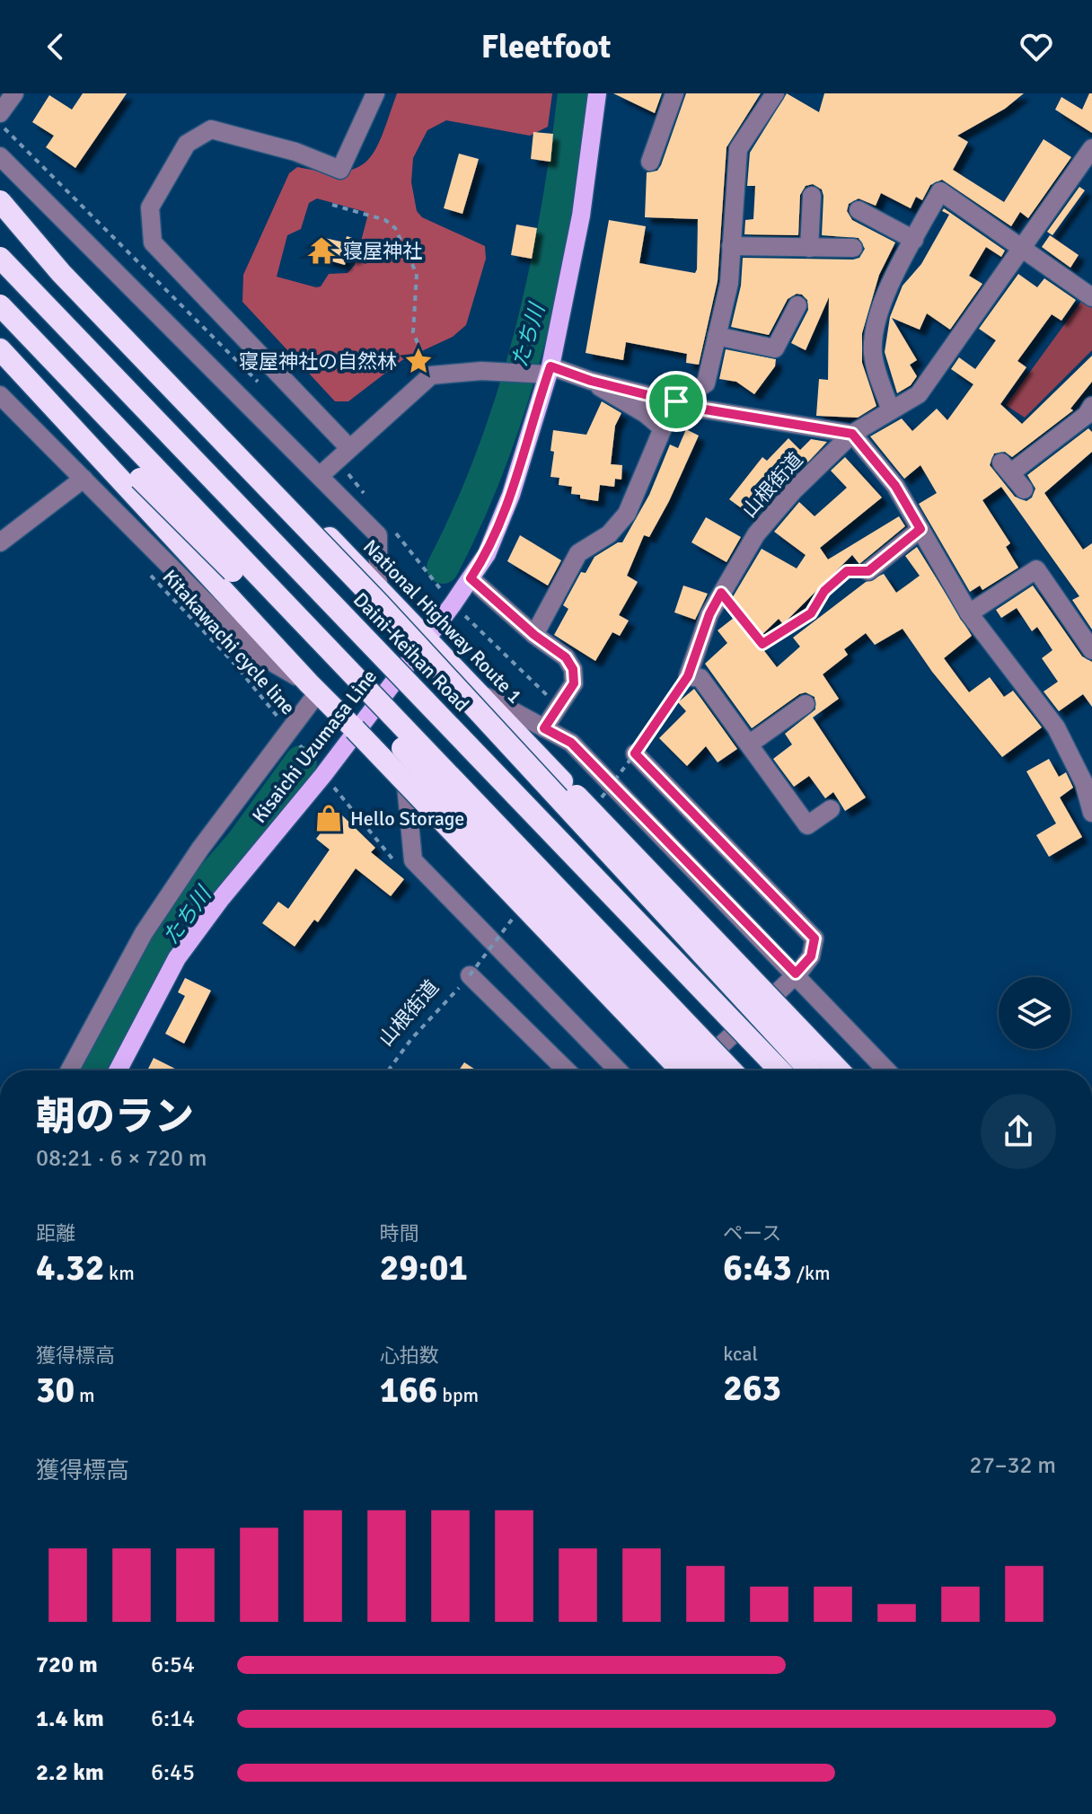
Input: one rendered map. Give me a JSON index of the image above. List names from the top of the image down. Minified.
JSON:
{"streets":{"highway":["National Highway Route 1","Daini-Keihan Road"],"main road":["Kisaichi Uzumasa Line"],"street":["山根街道"],"path":["Kitakawachi cycle line"]},"crossings":[["National Highway Route 1","Kisaichi Uzumasa Line"],["Kitakawachi cycle line","Kisaichi Uzumasa Line"]],"water":["たち川"],"places":{"temple":["寝屋神社"],"place":["寝屋神社の自然林"],"shop":["Hello Storage"]},"page":{"header":"Fleetfoot","heading":["朝のラン","08:21 · 6 × 720 m"],"stats":[["距離","4.32 km"],["時間","29:01"],["ペース","6:43 /km"],["獲得標高","30 m"],["心拍数","166 bpm"],["kcal","263"]],"chart":["獲得標高","27–32 m"],"list":[{"name":"720 m","note":"6:54"},{"name":"1.4 km","note":"6:14"},{"name":"2.2 km","note":"6:45"}]}}
